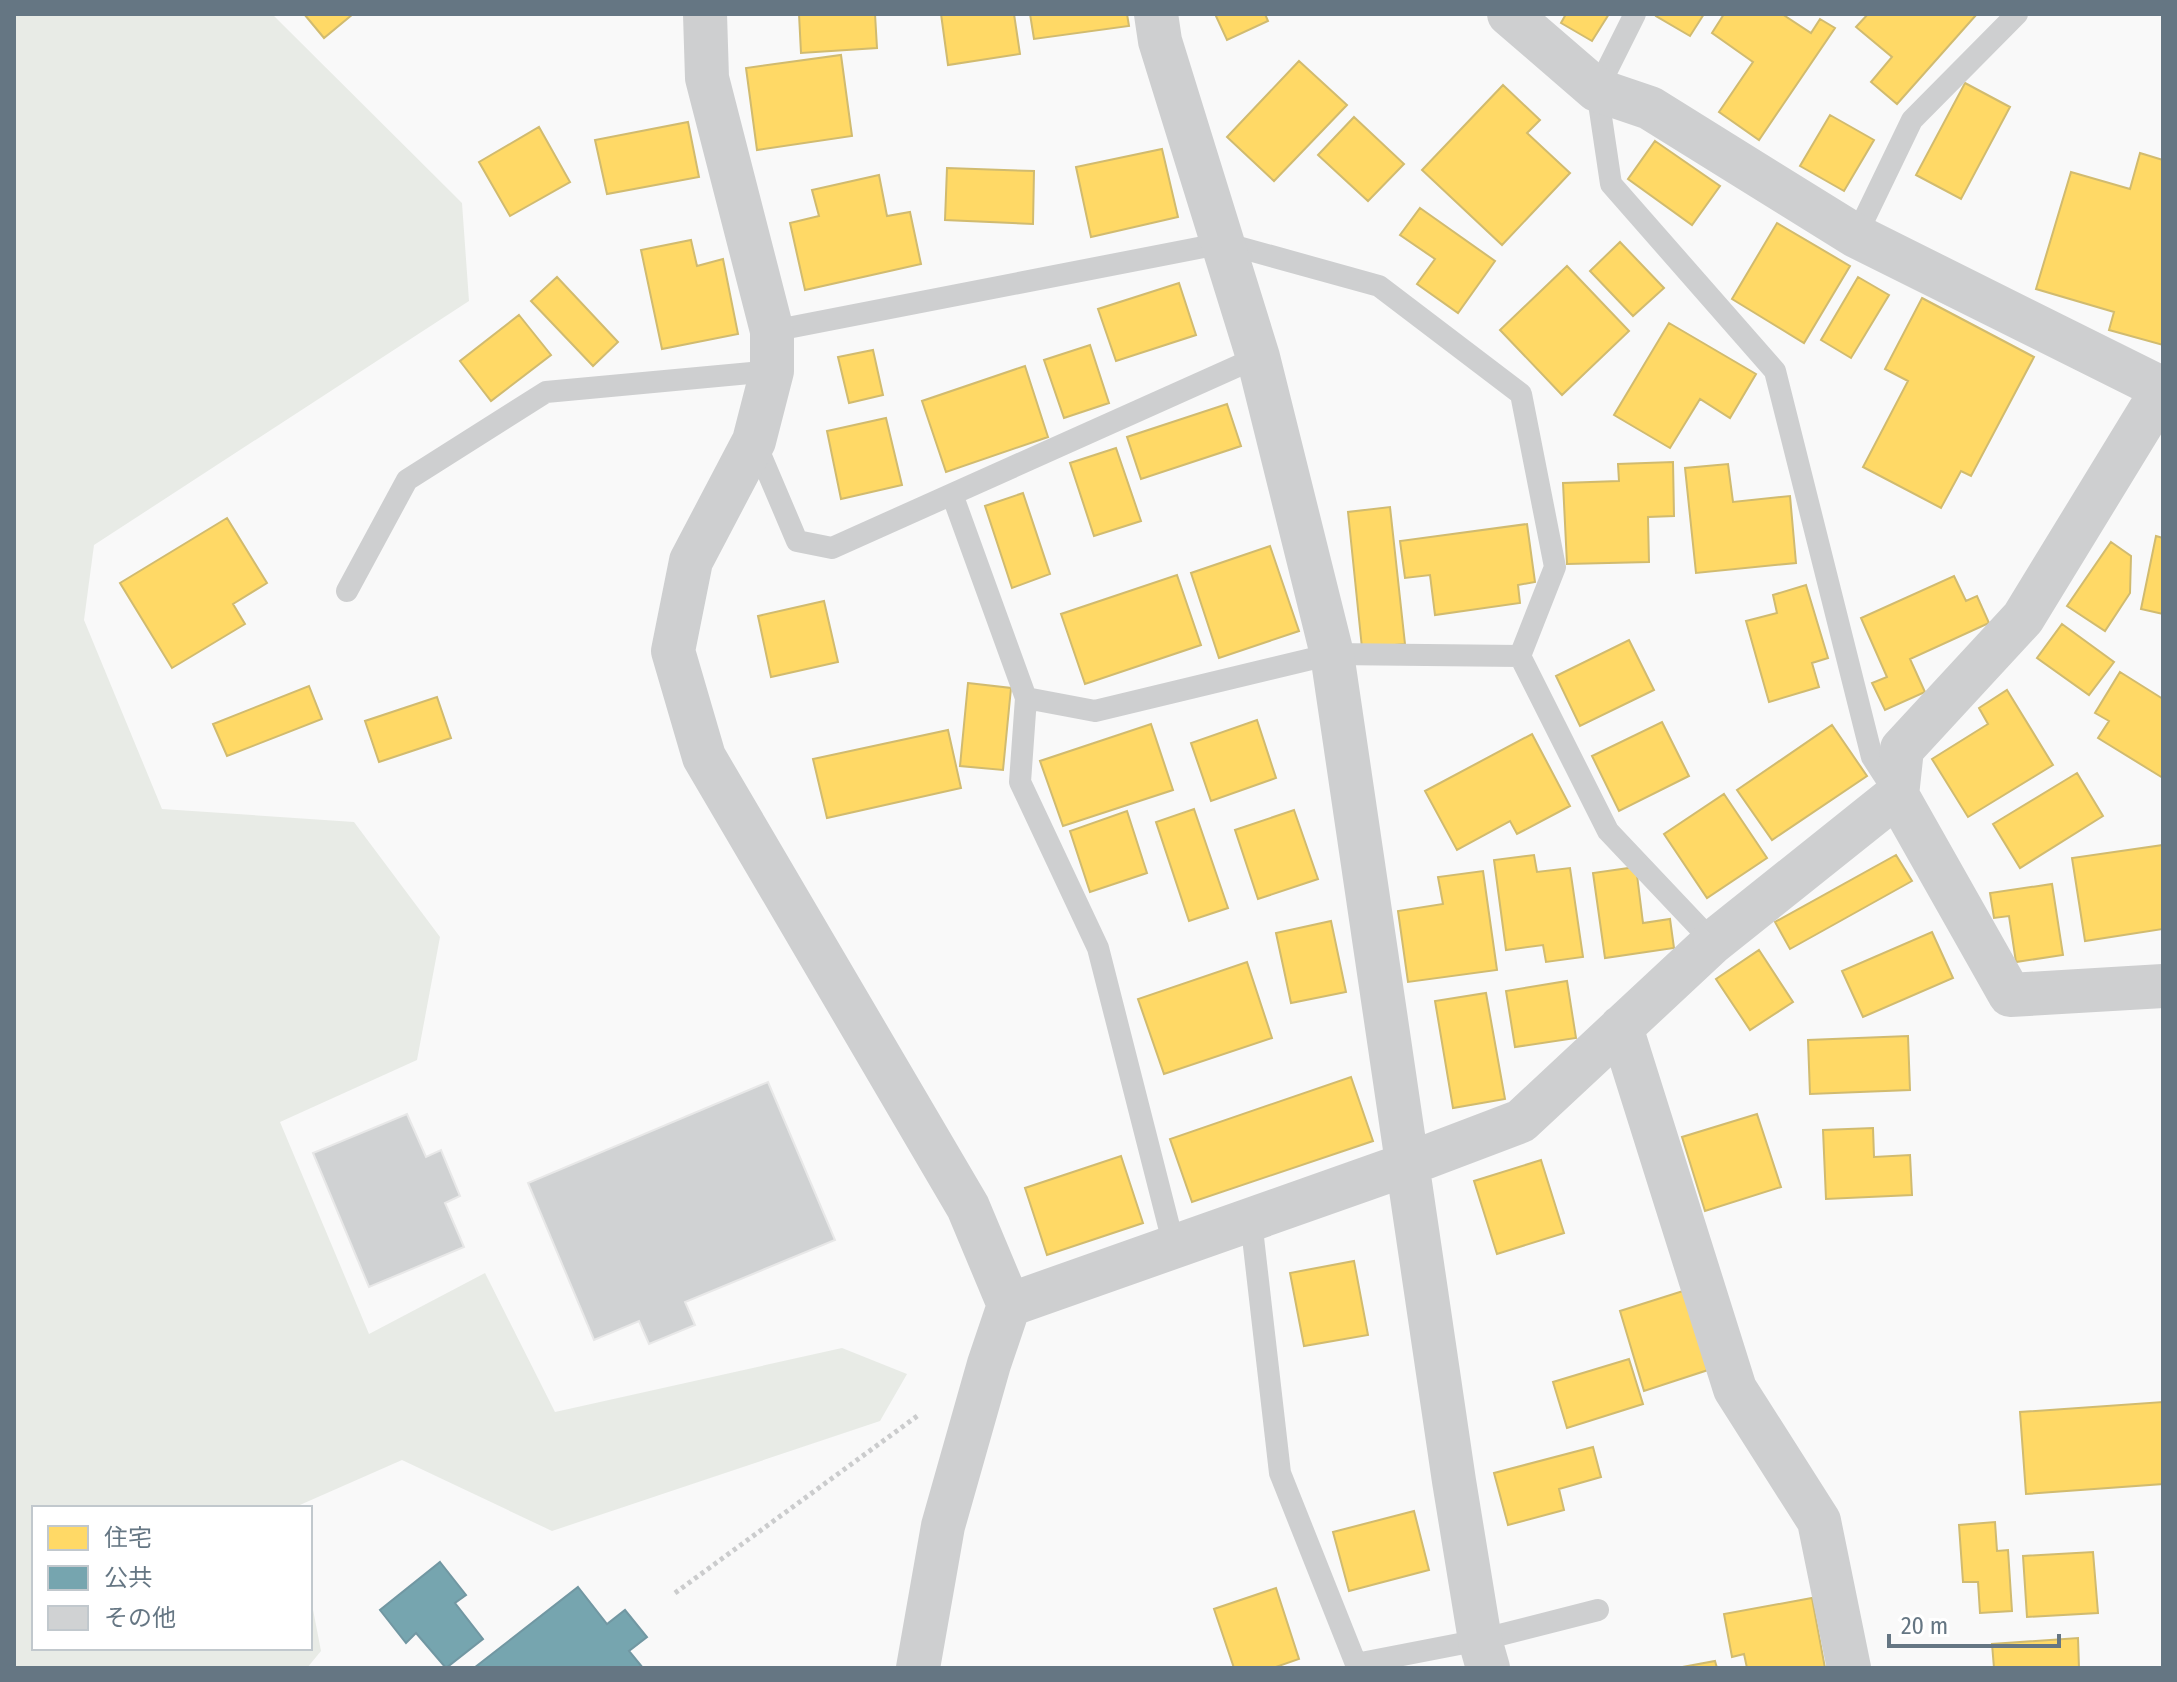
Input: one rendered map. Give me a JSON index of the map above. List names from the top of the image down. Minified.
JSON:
{"legend":["住宅","公共","その他"],"scale_bar":"20 m"}
